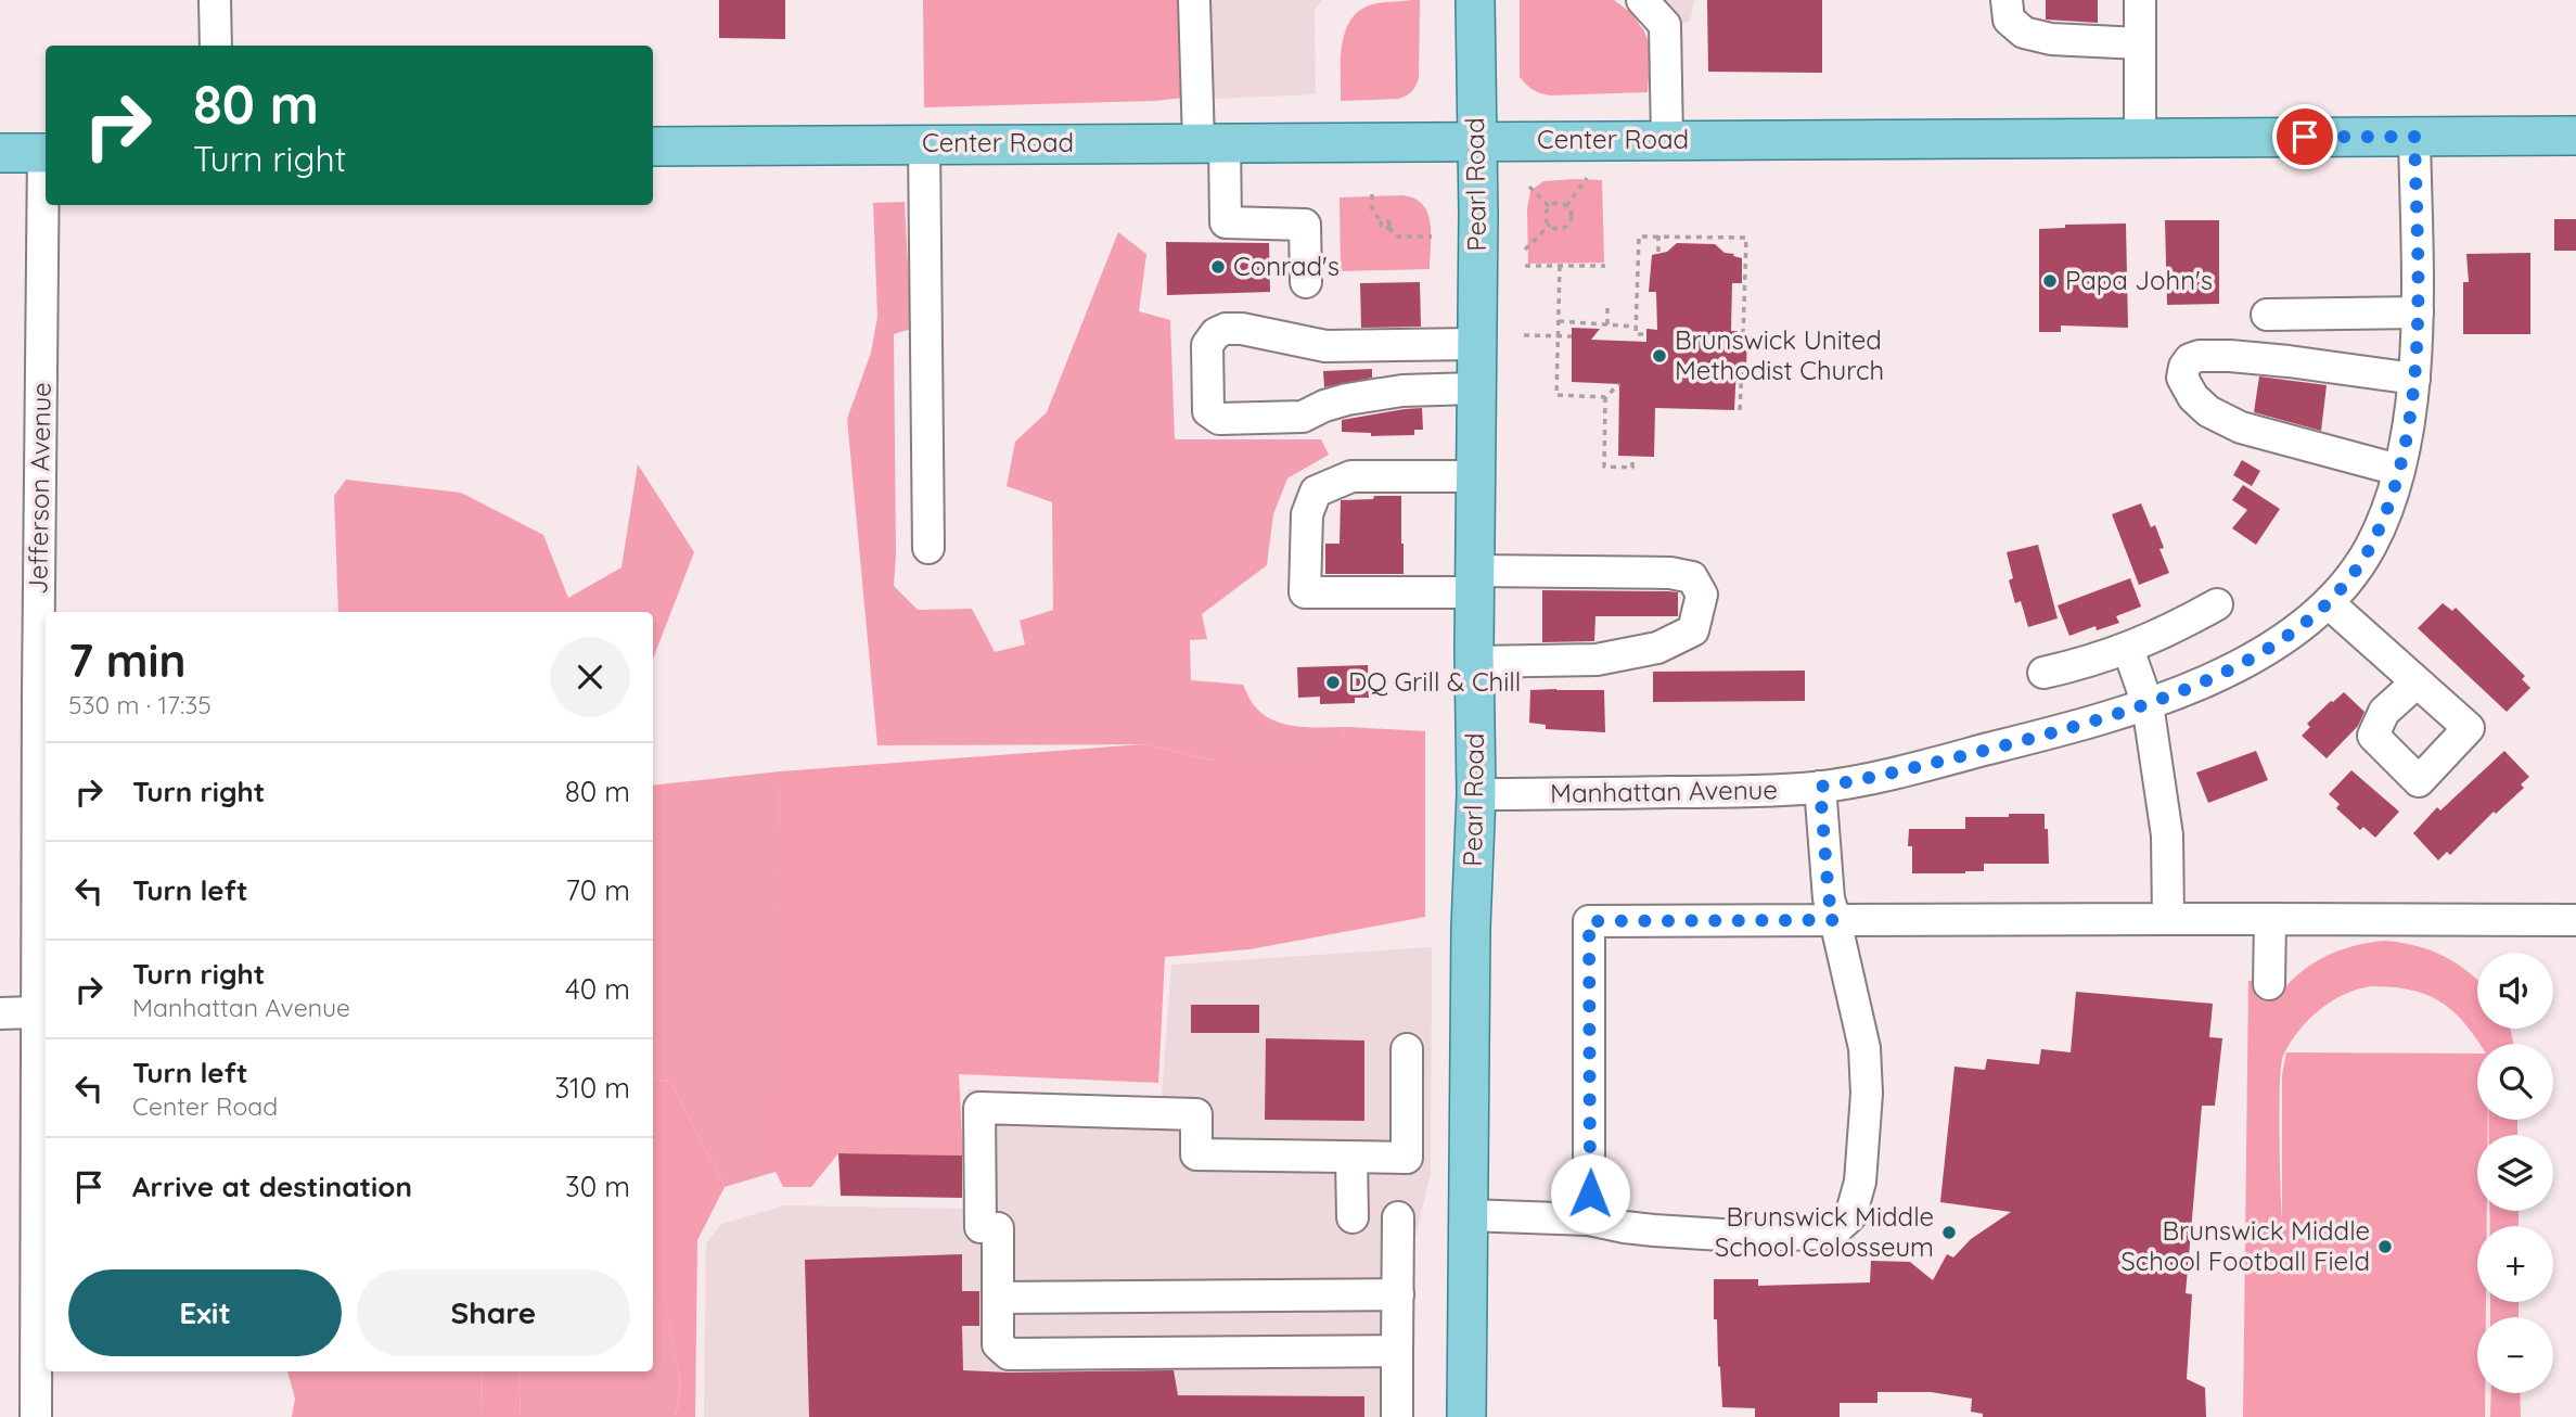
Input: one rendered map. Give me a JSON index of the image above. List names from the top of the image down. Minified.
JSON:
{"streets":{"main road":["Center Road","Pearl Road"],"street":["Jefferson Avenue","Manhattan Avenue"]},"crossings":[["Center Road","Pearl Road"],["Center Road","Manhattan Avenue"],["Pearl Road","Manhattan Avenue"]],"places":["Conrad's","Papa John's","Brunswick United Methodist Church","DQ Grill & Chill","Brunswick Middle School Colosseum","Brunswick Middle School Football Field"],"page":{"turn":["80 m","Turn right"],"heading":["7 min","530 m · 17:35"],"list":[{"name":"Turn right","value":"80 m"},{"name":"Turn left","value":"70 m"},{"name":"Turn right","note":"Manhattan Avenue","value":"40 m"},{"name":"Turn left","note":"Center Road","value":"310 m"},{"name":"Arrive at destination","value":"30 m"}],"map_buttons":["+","−"],"buttons":["Exit","Share"]}}
